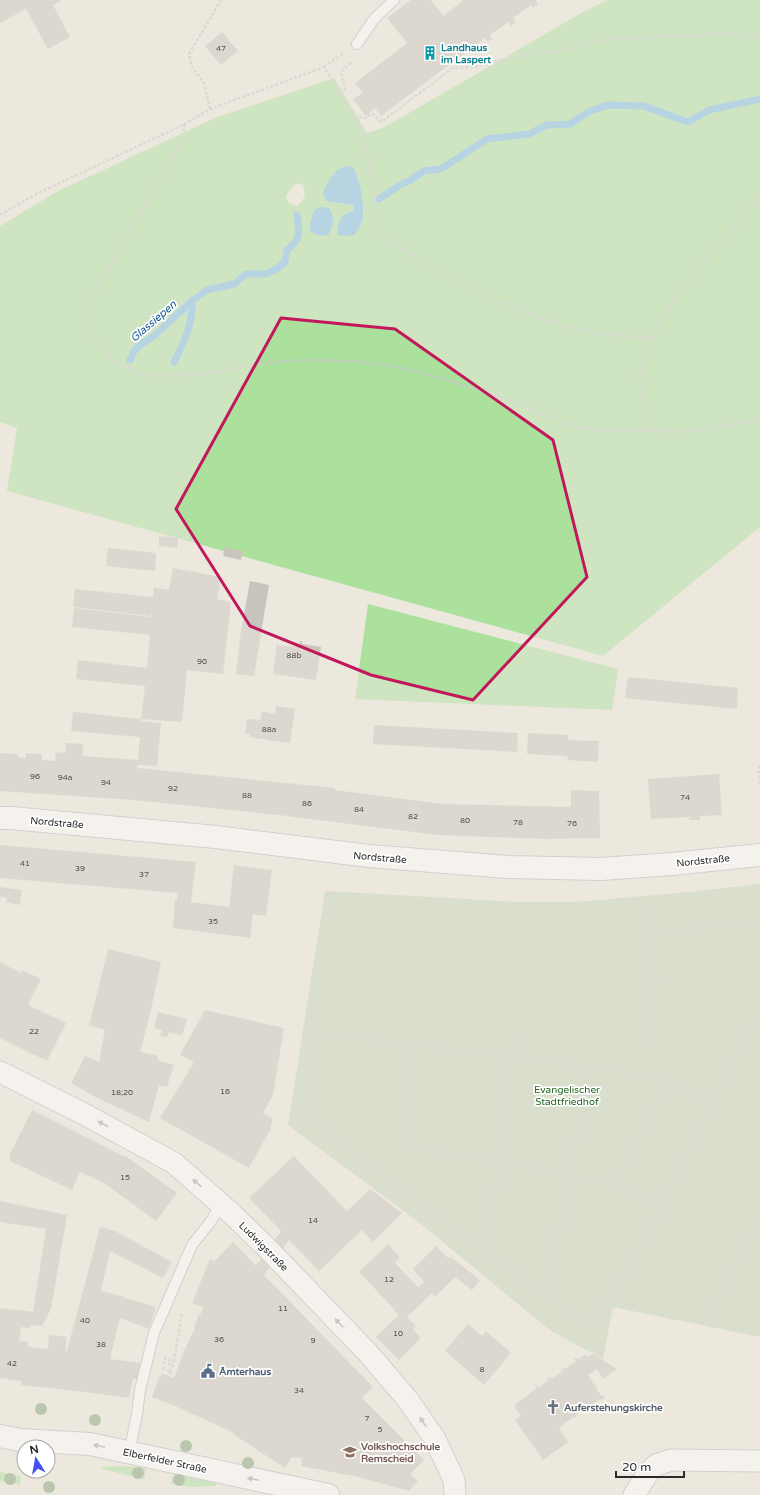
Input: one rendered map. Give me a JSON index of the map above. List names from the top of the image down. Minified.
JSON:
{"streets":{"street":["Nordstraße","Ludwigstraße","Elberfelder Straße"]},"one_way":["Ludwigstraße","Elberfelder Straße"],"water":["Glassiepen"],"parks":["Evangelischer Stadtfriedhof"],"places":{"building":["Landhaus im Laspert"],"public building":["Ämterhaus"],"church":["Auferstehungskirche"],"school or university":["Volkshochschule Remscheid"]},"house_numbers":["47","88b","90","88a","96","94a","94","92","88","74","86","84","82","80","78","76","41","39","37","35","22","16","18;20","15","14","12","11","40","10","36","9","38","42","8","34","7","5"],"scale_bar":"20 m","north":"top"}
